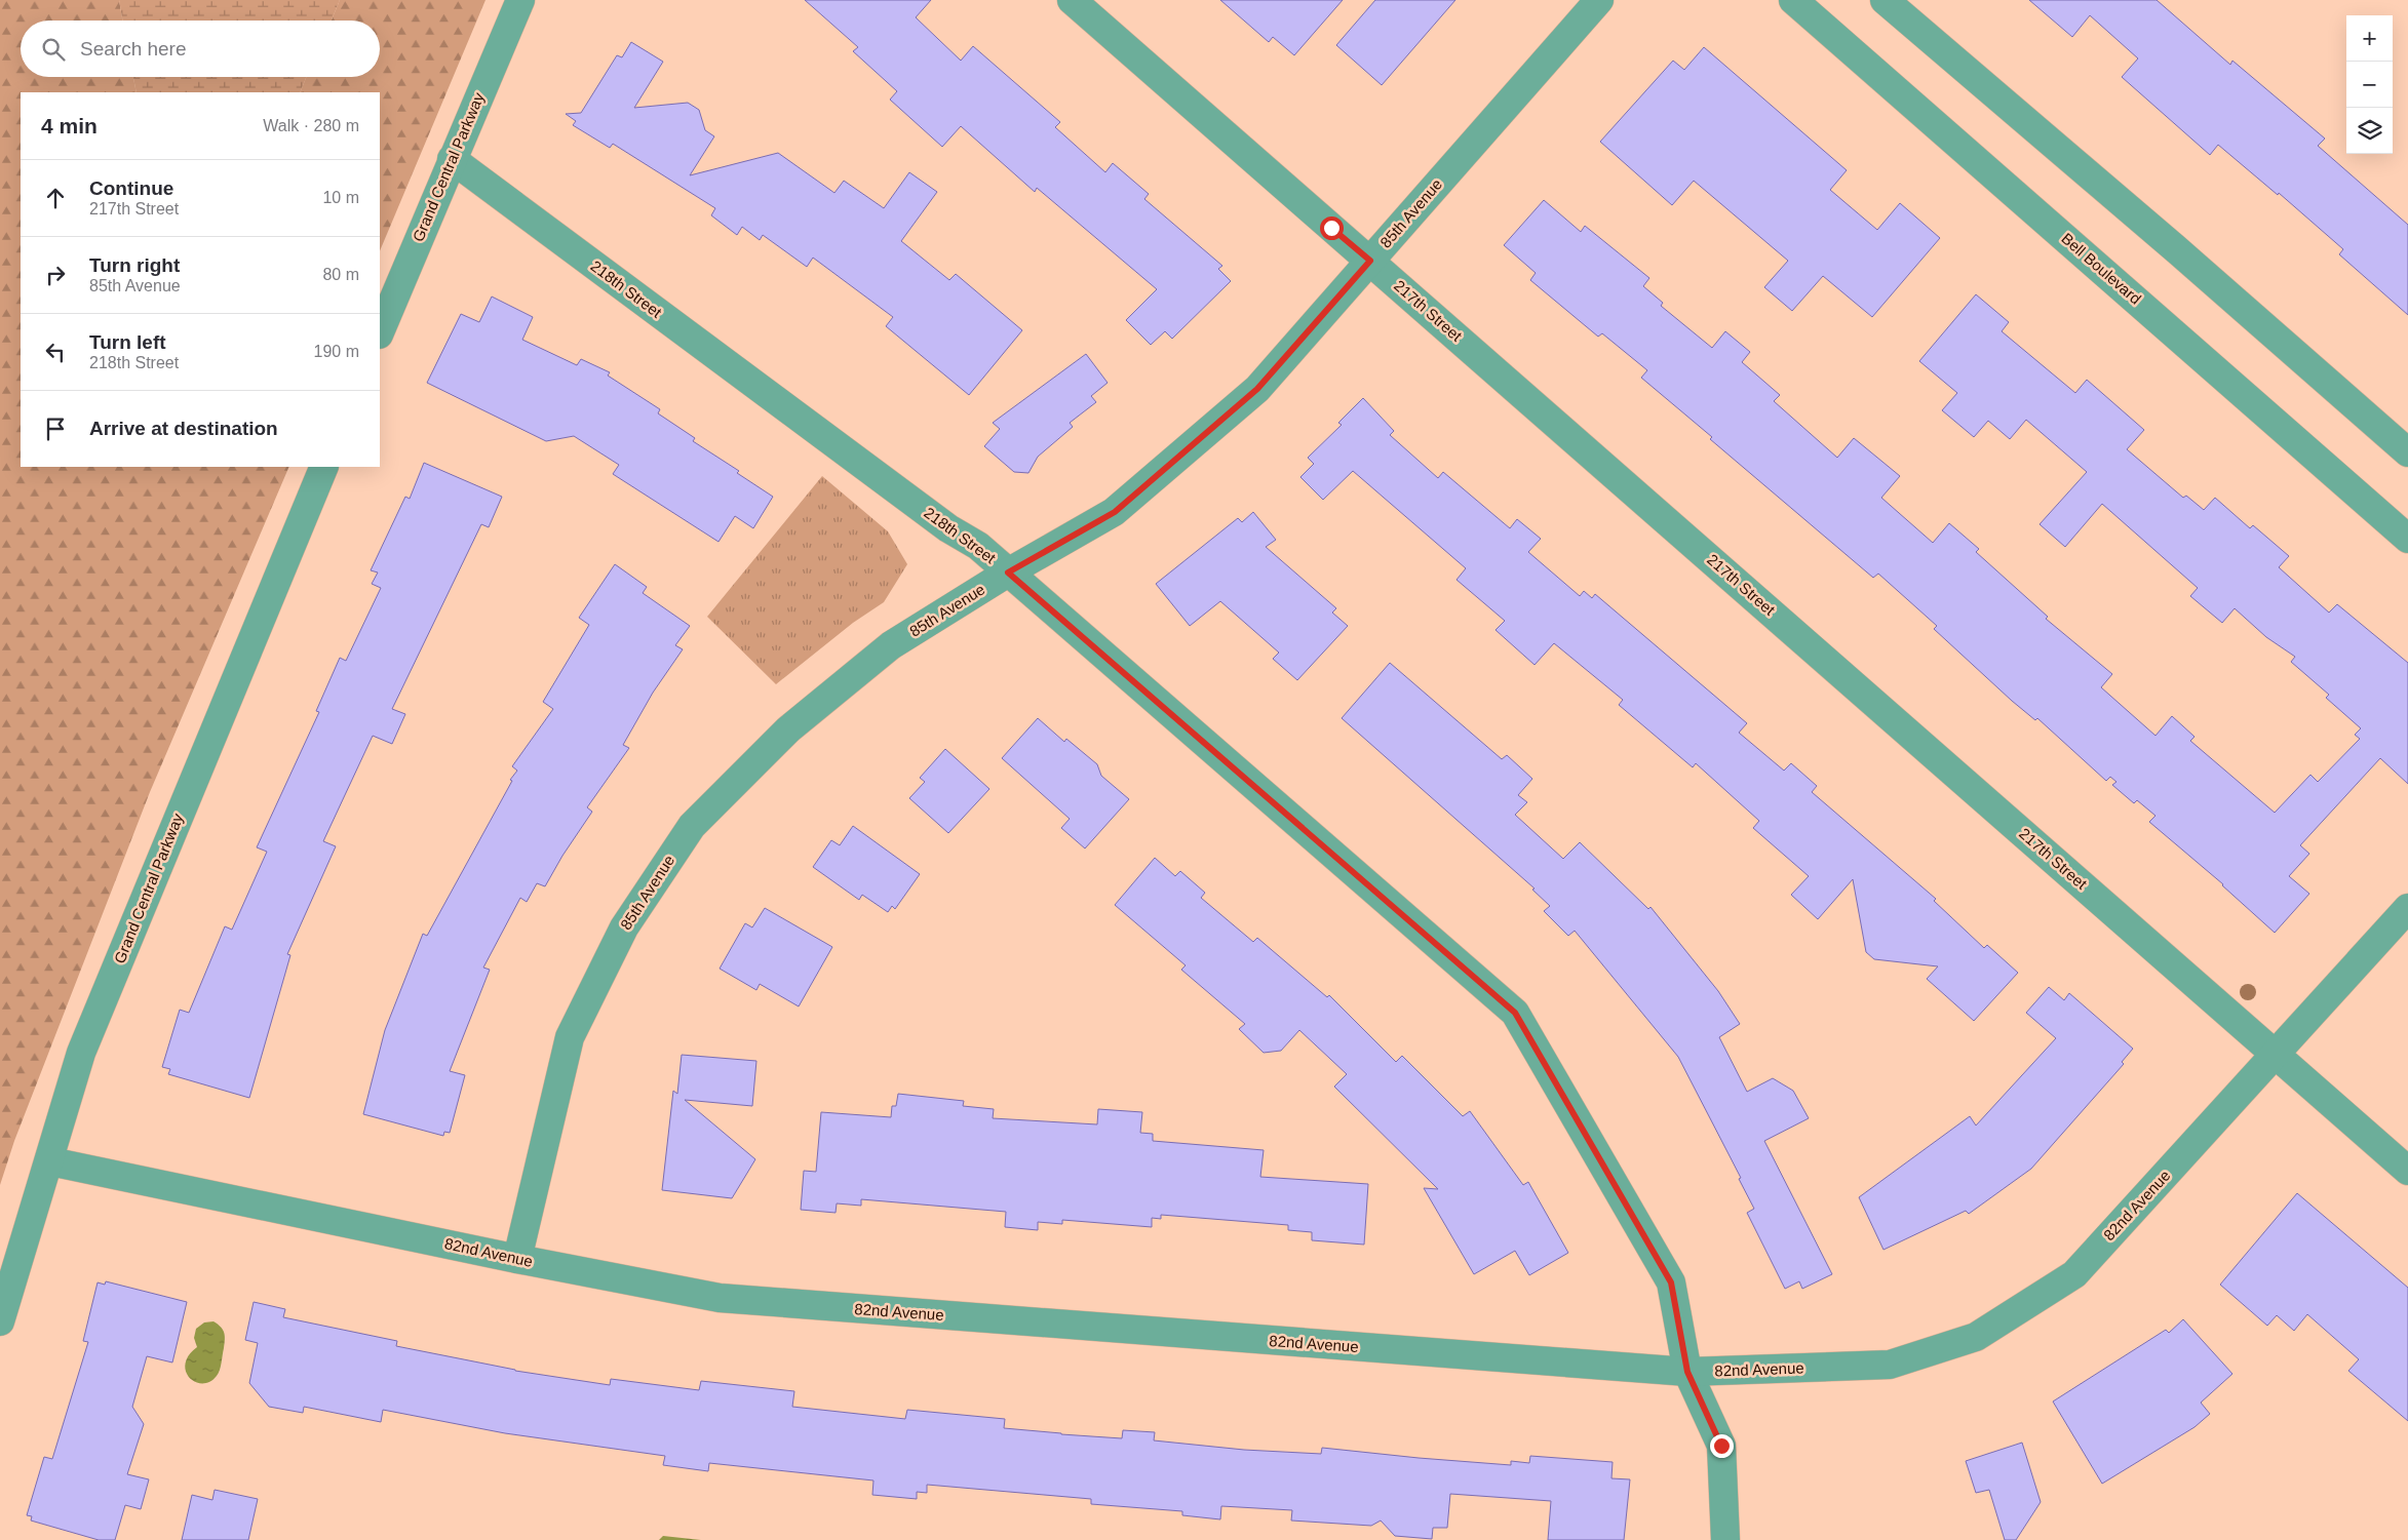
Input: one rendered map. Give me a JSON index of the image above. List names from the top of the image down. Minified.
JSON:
{"streets":{"street":["Grand Central Parkway","85th Avenue","Bell Boulevard","218th Street","217th Street","82nd Avenue"]},"crossings":[["Grand Central Parkway","218th Street"],["Grand Central Parkway","82nd Avenue"],["85th Avenue","218th Street"],["85th Avenue","217th Street"],["85th Avenue","82nd Avenue"],["218th Street","82nd Avenue"],["217th Street","82nd Avenue"]],"page":{"map_buttons":["+","−"],"search":"Search here","heading":["4 min","Walk · 280 m"],"list":[["Continue","217th Street","10 m"],["Turn right","85th Avenue","80 m"],["Turn left","218th Street","190 m"],"Arrive at destination"]}}
